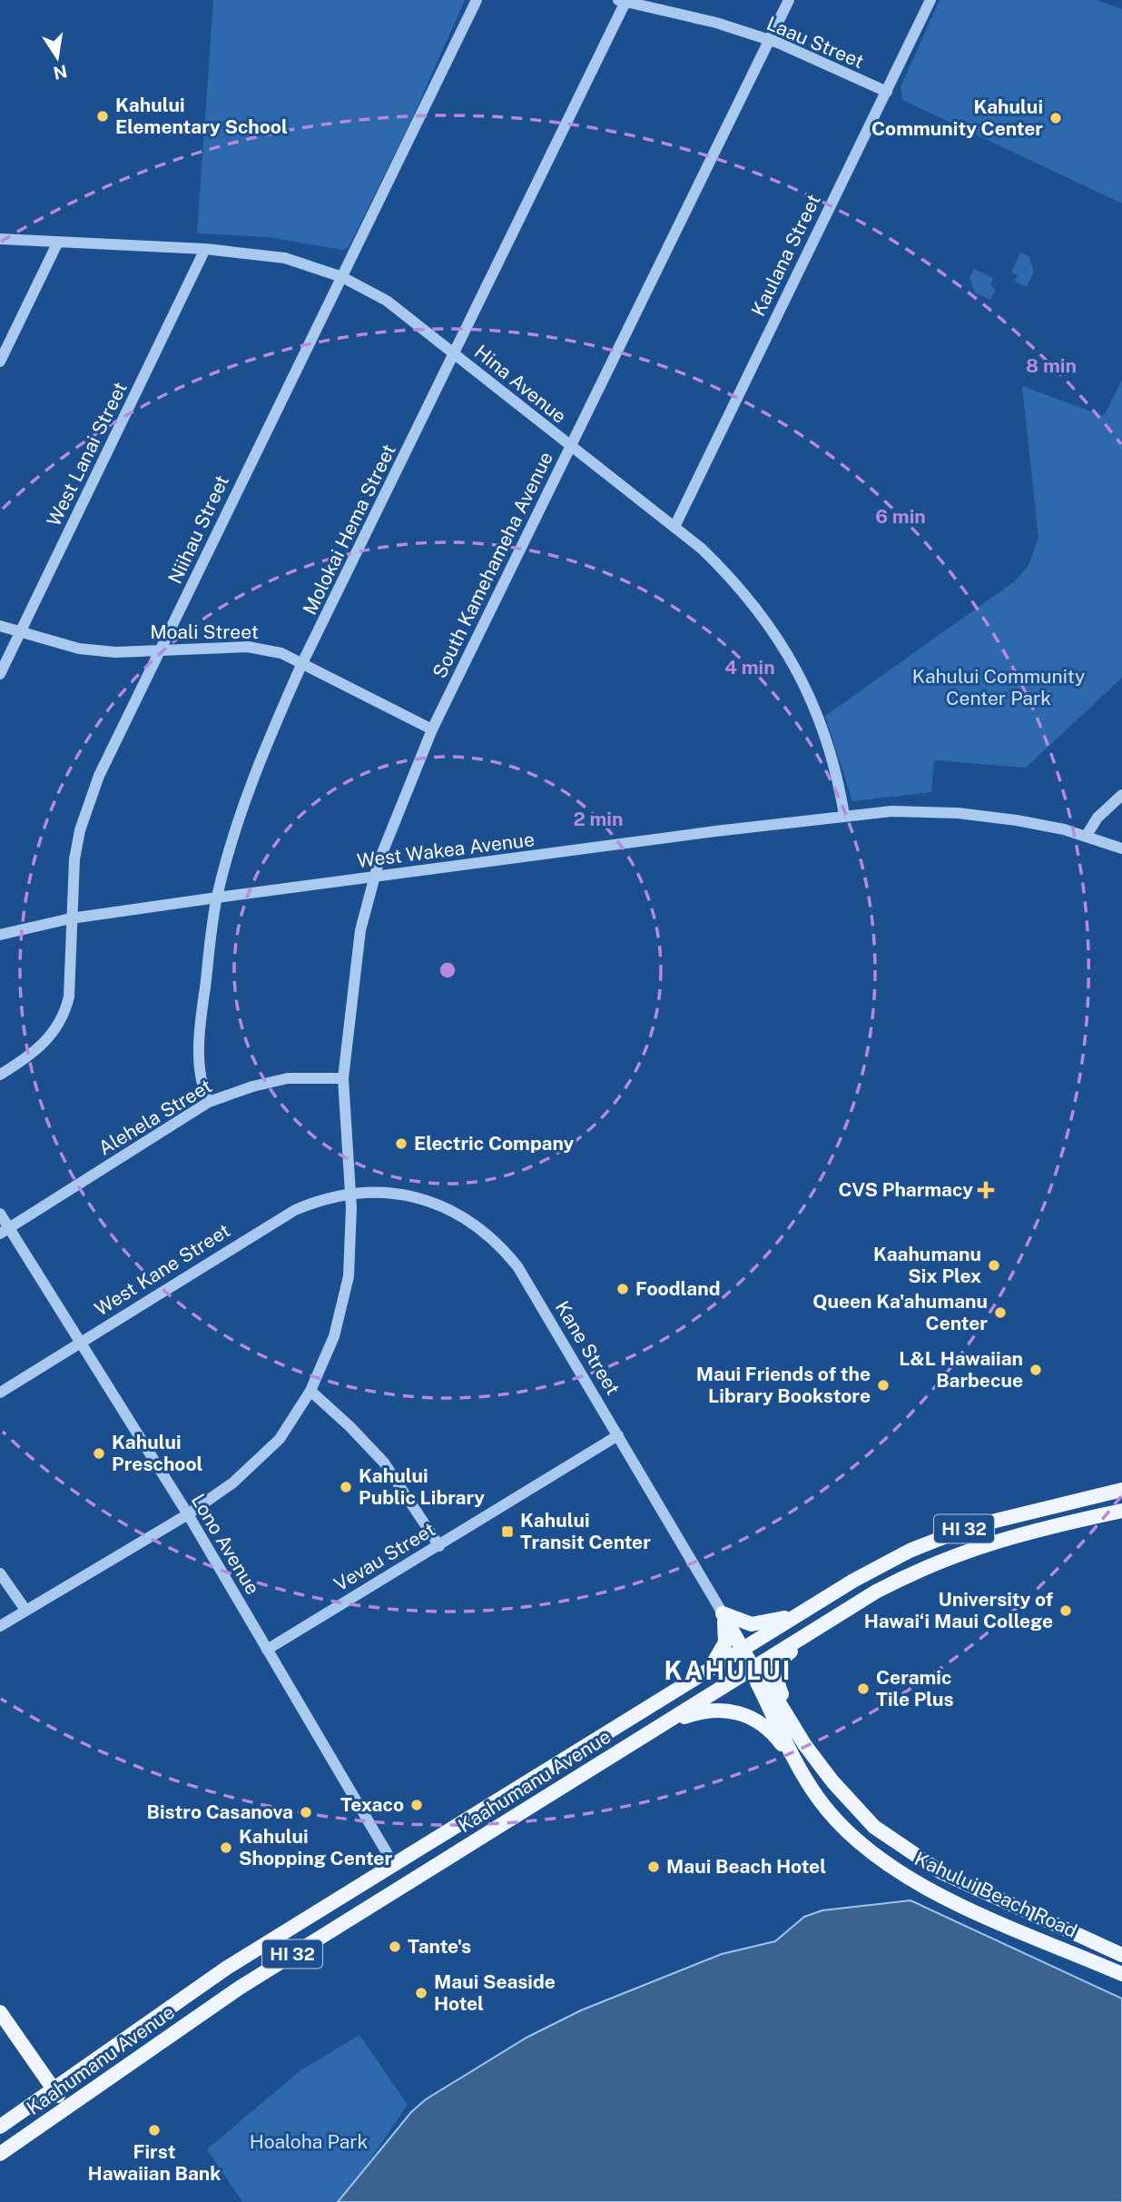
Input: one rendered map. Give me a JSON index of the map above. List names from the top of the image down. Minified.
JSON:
{"streets":{"main road":["HI 32","Kaahumanu Avenue","Kahului Beach Road"],"street":["Laau Street","Kaulana Street","Hina Avenue","West Lanai Street","Niihau Street","Molokai Hema Street","South Kamehameha Avenue","Moali Street","West Wakea Avenue","Alehela Street","West Kane Street","Kane Street","Lono Avenue","Vevau Street"]},"crossings":[["Laau Street","Kaulana Street"],["Laau Street","Molokai Hema Street"],["Laau Street","South Kamehameha Avenue"],["Kaulana Street","Hina Avenue"],["Hina Avenue","West Lanai Street"],["Hina Avenue","Niihau Street"],["Hina Avenue","Molokai Hema Street"],["Hina Avenue","South Kamehameha Avenue"],["Hina Avenue","West Wakea Avenue"],["West Lanai Street","Moali Street"],["Niihau Street","Moali Street"],["Niihau Street","West Wakea Avenue"],["Molokai Hema Street","Moali Street"],["Molokai Hema Street","West Wakea Avenue"],["Molokai Hema Street","Alehela Street"],["South Kamehameha Avenue","Moali Street"],["South Kamehameha Avenue","West Wakea Avenue"],["South Kamehameha Avenue","Alehela Street"],["South Kamehameha Avenue","West Kane Street"],["South Kamehameha Avenue","Kane Street"],["South Kamehameha Avenue","Lono Avenue"],["Alehela Street","Lono Avenue"],["West Kane Street","Kane Street"],["West Kane Street","Lono Avenue"],["Kane Street","Vevau Street"],["Lono Avenue","Vevau Street"],["Lono Avenue","Kaahumanu Avenue"],["Kaahumanu Avenue","Kahului Beach Road"]],"districts":["KAHULUI"],"parks":["Kahului Community Center Park","Hoaloha Park"],"places":{"other":["Kahului Elementary School","Kahului Community Center","Electric Company","Kaahumanu Six Plex","Foodland","Queen Ka'ahumanu Center","L&L Hawaiian Barbecue","Maui Friends of the Library Bookstore","Kahului Preschool","Kahului Public Library","University of Hawai‘i Maui College","Ceramic Tile Plus","Texaco","Bistro Casanova","Kahului Shopping Center","Maui Beach Hotel","Tante's","Maui Seaside Hotel","First Hawaiian Bank"],"health":["CVS Pharmacy"],"transit":["Kahului Transit Center"]},"north":"bottom","rings":["8 min","6 min","4 min","2 min"]}
